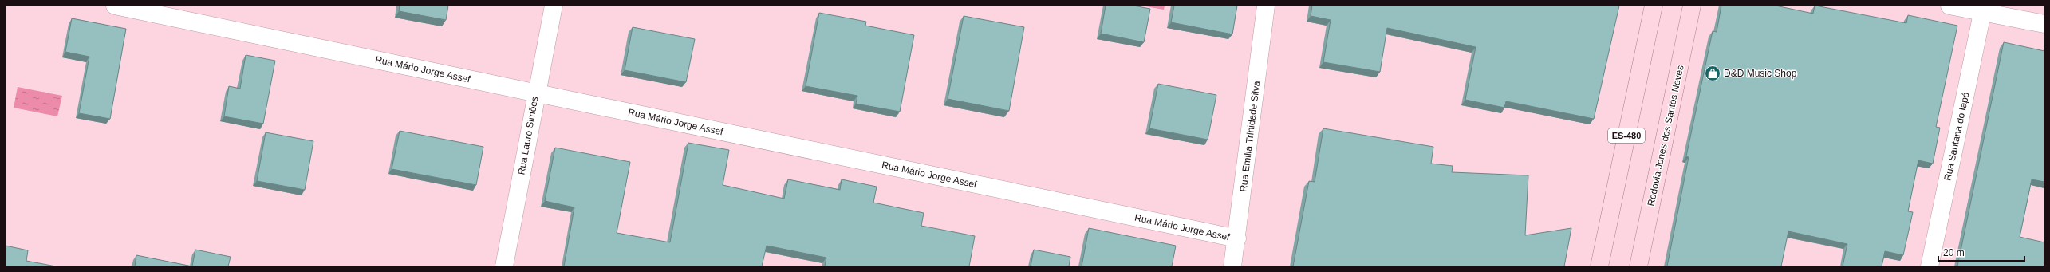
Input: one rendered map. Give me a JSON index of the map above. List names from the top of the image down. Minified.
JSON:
{"streets":{"main road":["ES-480","Rodovia Jones dos Santos Neves"],"street":["Rua Mário Jorge Assef","Rua Lauro Simões","Rua Emilia Trinidade Silva","Rua Santana do Iapó"]},"crossings":[["Rua Mário Jorge Assef","Rua Lauro Simões"],["Rua Mário Jorge Assef","Rua Emilia Trinidade Silva"]],"places":{"shop":["D&D Music Shop"]},"scale_bar":"20 m"}
